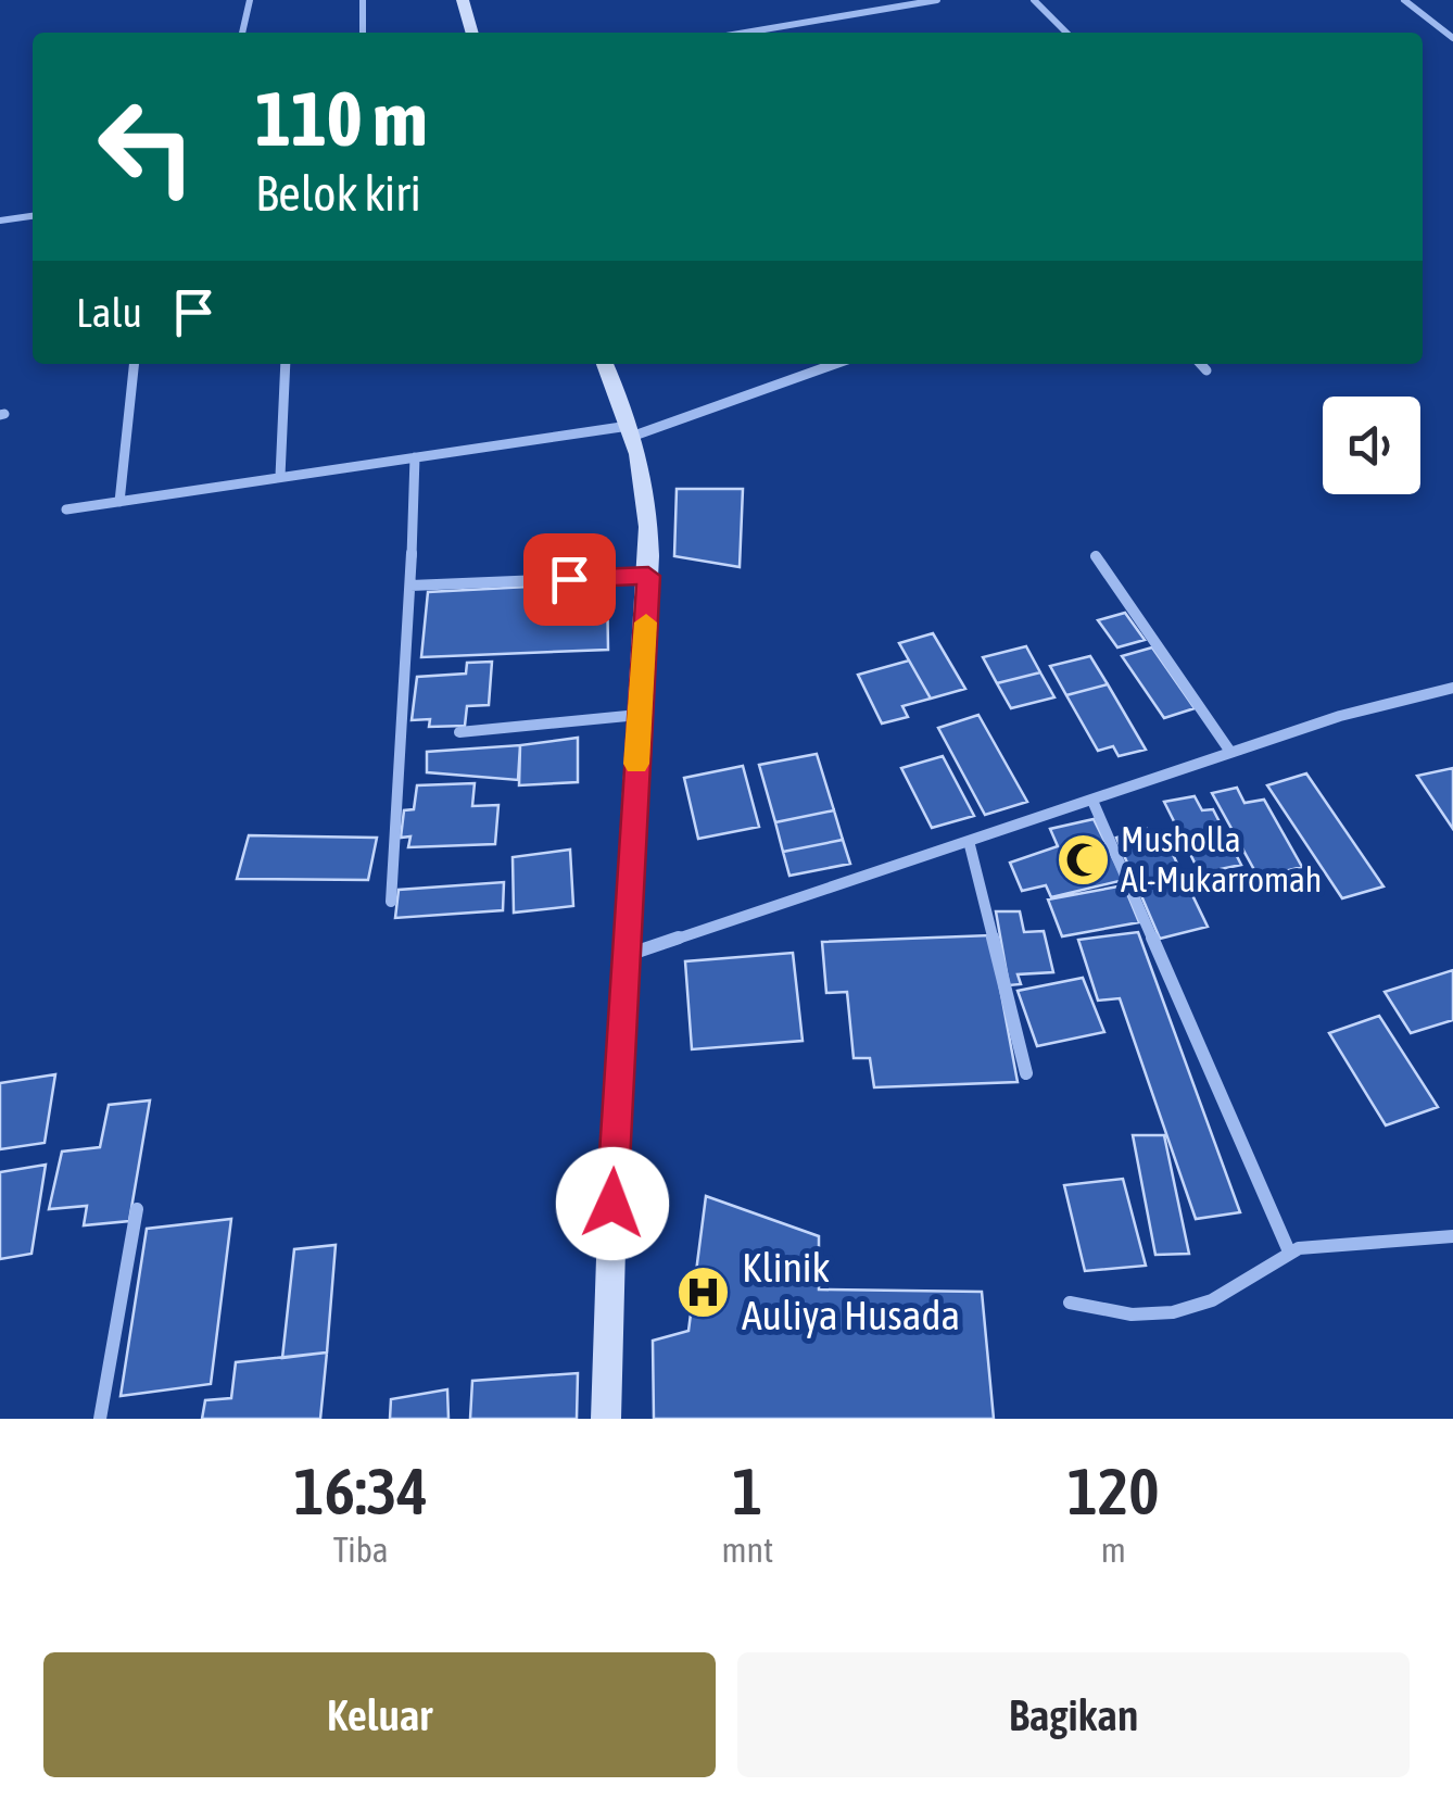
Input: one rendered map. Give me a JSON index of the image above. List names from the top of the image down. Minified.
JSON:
{"places":{"mosque":["Musholla Al-Mukarromah"],"hospital":["Klinik Auliya Husada"]},"page":{"turn":["110 m","Belok kiri"],"then":"Lalu","eta":["16:34","Tiba","1","mnt","120","m"],"buttons":["Keluar","Bagikan"]}}
